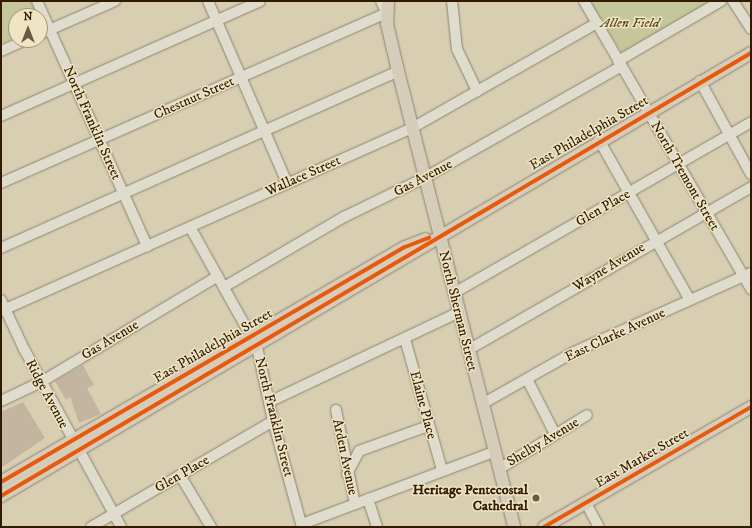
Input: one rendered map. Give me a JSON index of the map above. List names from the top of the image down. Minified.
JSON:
{"streets":{"main road":["East Philadelphia Street","North Sherman Street","East Market Street"],"street":["Chestnut Street","North Franklin Street","Wallace Street","North Tremont Street","Gas Avenue","Glen Place","Wayne Avenue","East Clarke Avenue","Ridge Avenue","Elaine Place","Shelby Avenue","Arden Avenue"]},"crossings":[["Chestnut Street","North Franklin Street"],["Chestnut Street","North Sherman Street"],["North Franklin Street","East Philadelphia Street"],["North Franklin Street","Wallace Street"],["North Franklin Street","Gas Avenue"],["North Franklin Street","Glen Place"],["East Philadelphia Street","North Tremont Street"],["East Philadelphia Street","North Sherman Street"],["East Philadelphia Street","Ridge Avenue"],["Wallace Street","North Tremont Street"],["Wallace Street","North Sherman Street"],["Wallace Street","Ridge Avenue"],["North Tremont Street","Gas Avenue"],["North Tremont Street","Glen Place"],["North Tremont Street","Wayne Avenue"],["North Tremont Street","East Clarke Avenue"],["Gas Avenue","North Sherman Street"],["Gas Avenue","Ridge Avenue"],["Glen Place","North Sherman Street"],["Glen Place","Ridge Avenue"],["Wayne Avenue","North Sherman Street"],["North Sherman Street","East Clarke Avenue"],["North Sherman Street","Shelby Avenue"]],"parks":["Allen Field"],"places":["Heritage Pentecostal Cathedral"],"north":"top"}
